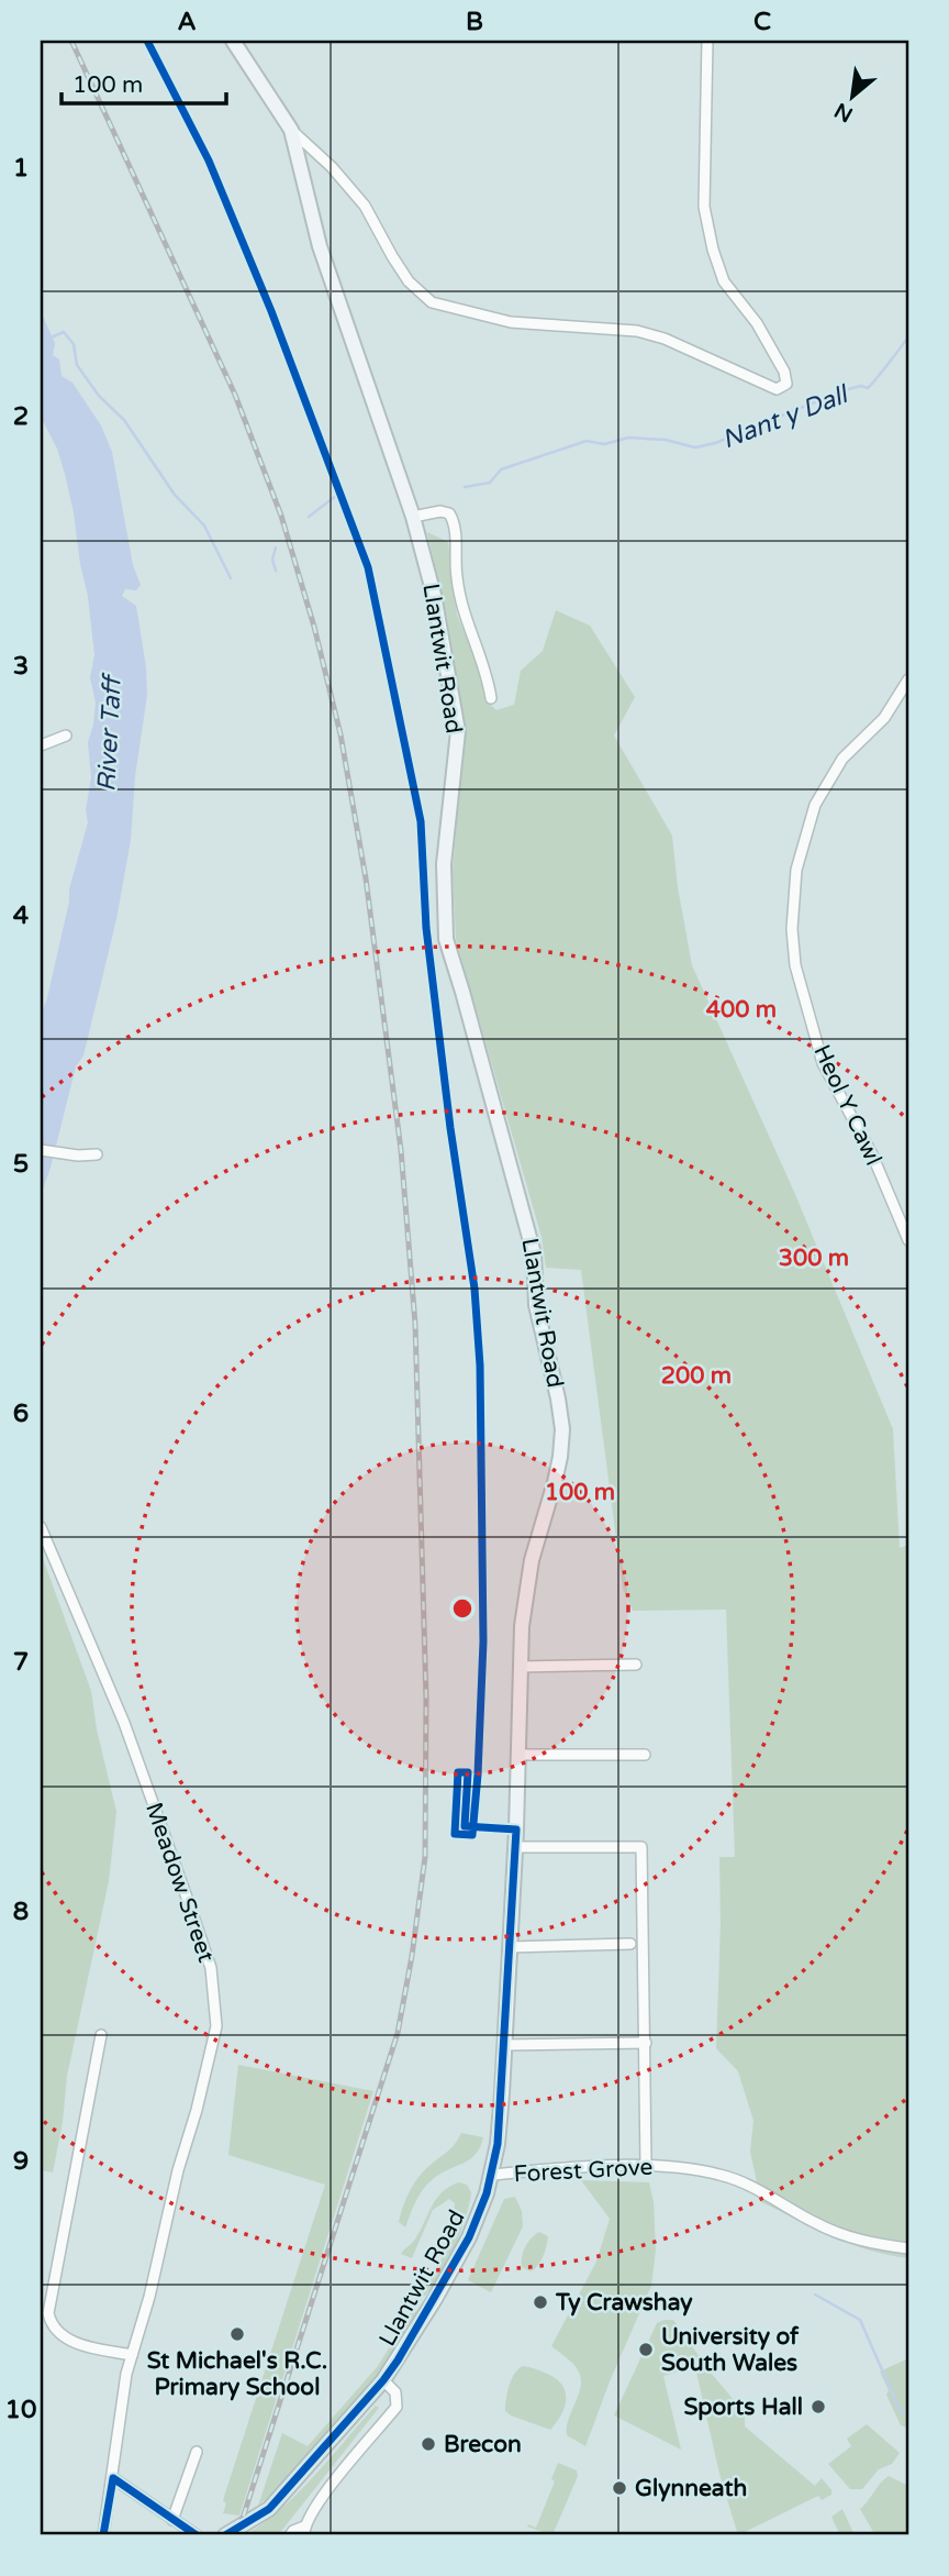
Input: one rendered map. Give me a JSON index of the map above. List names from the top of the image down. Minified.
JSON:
{"streets":{"main road":["Llantwit Road"],"street":["Heol Y Cawl","Meadow Street","Forest Grove"]},"crossings":[["Llantwit Road","Forest Grove"]],"water":["Nant y Dall","River Taff"],"places":["Ty Crawshay","St Michael's R.C. Primary School","University of South Wales","Sports Hall","Brecon","Glynneath"],"scale_bar":"100 m","north":"bottom left","grid":{"columns":["A","B","C"],"rows":["1","2","3","4","5","6","7","8","9","10"]},"rings":["400 m","300 m","200 m","100 m"]}
